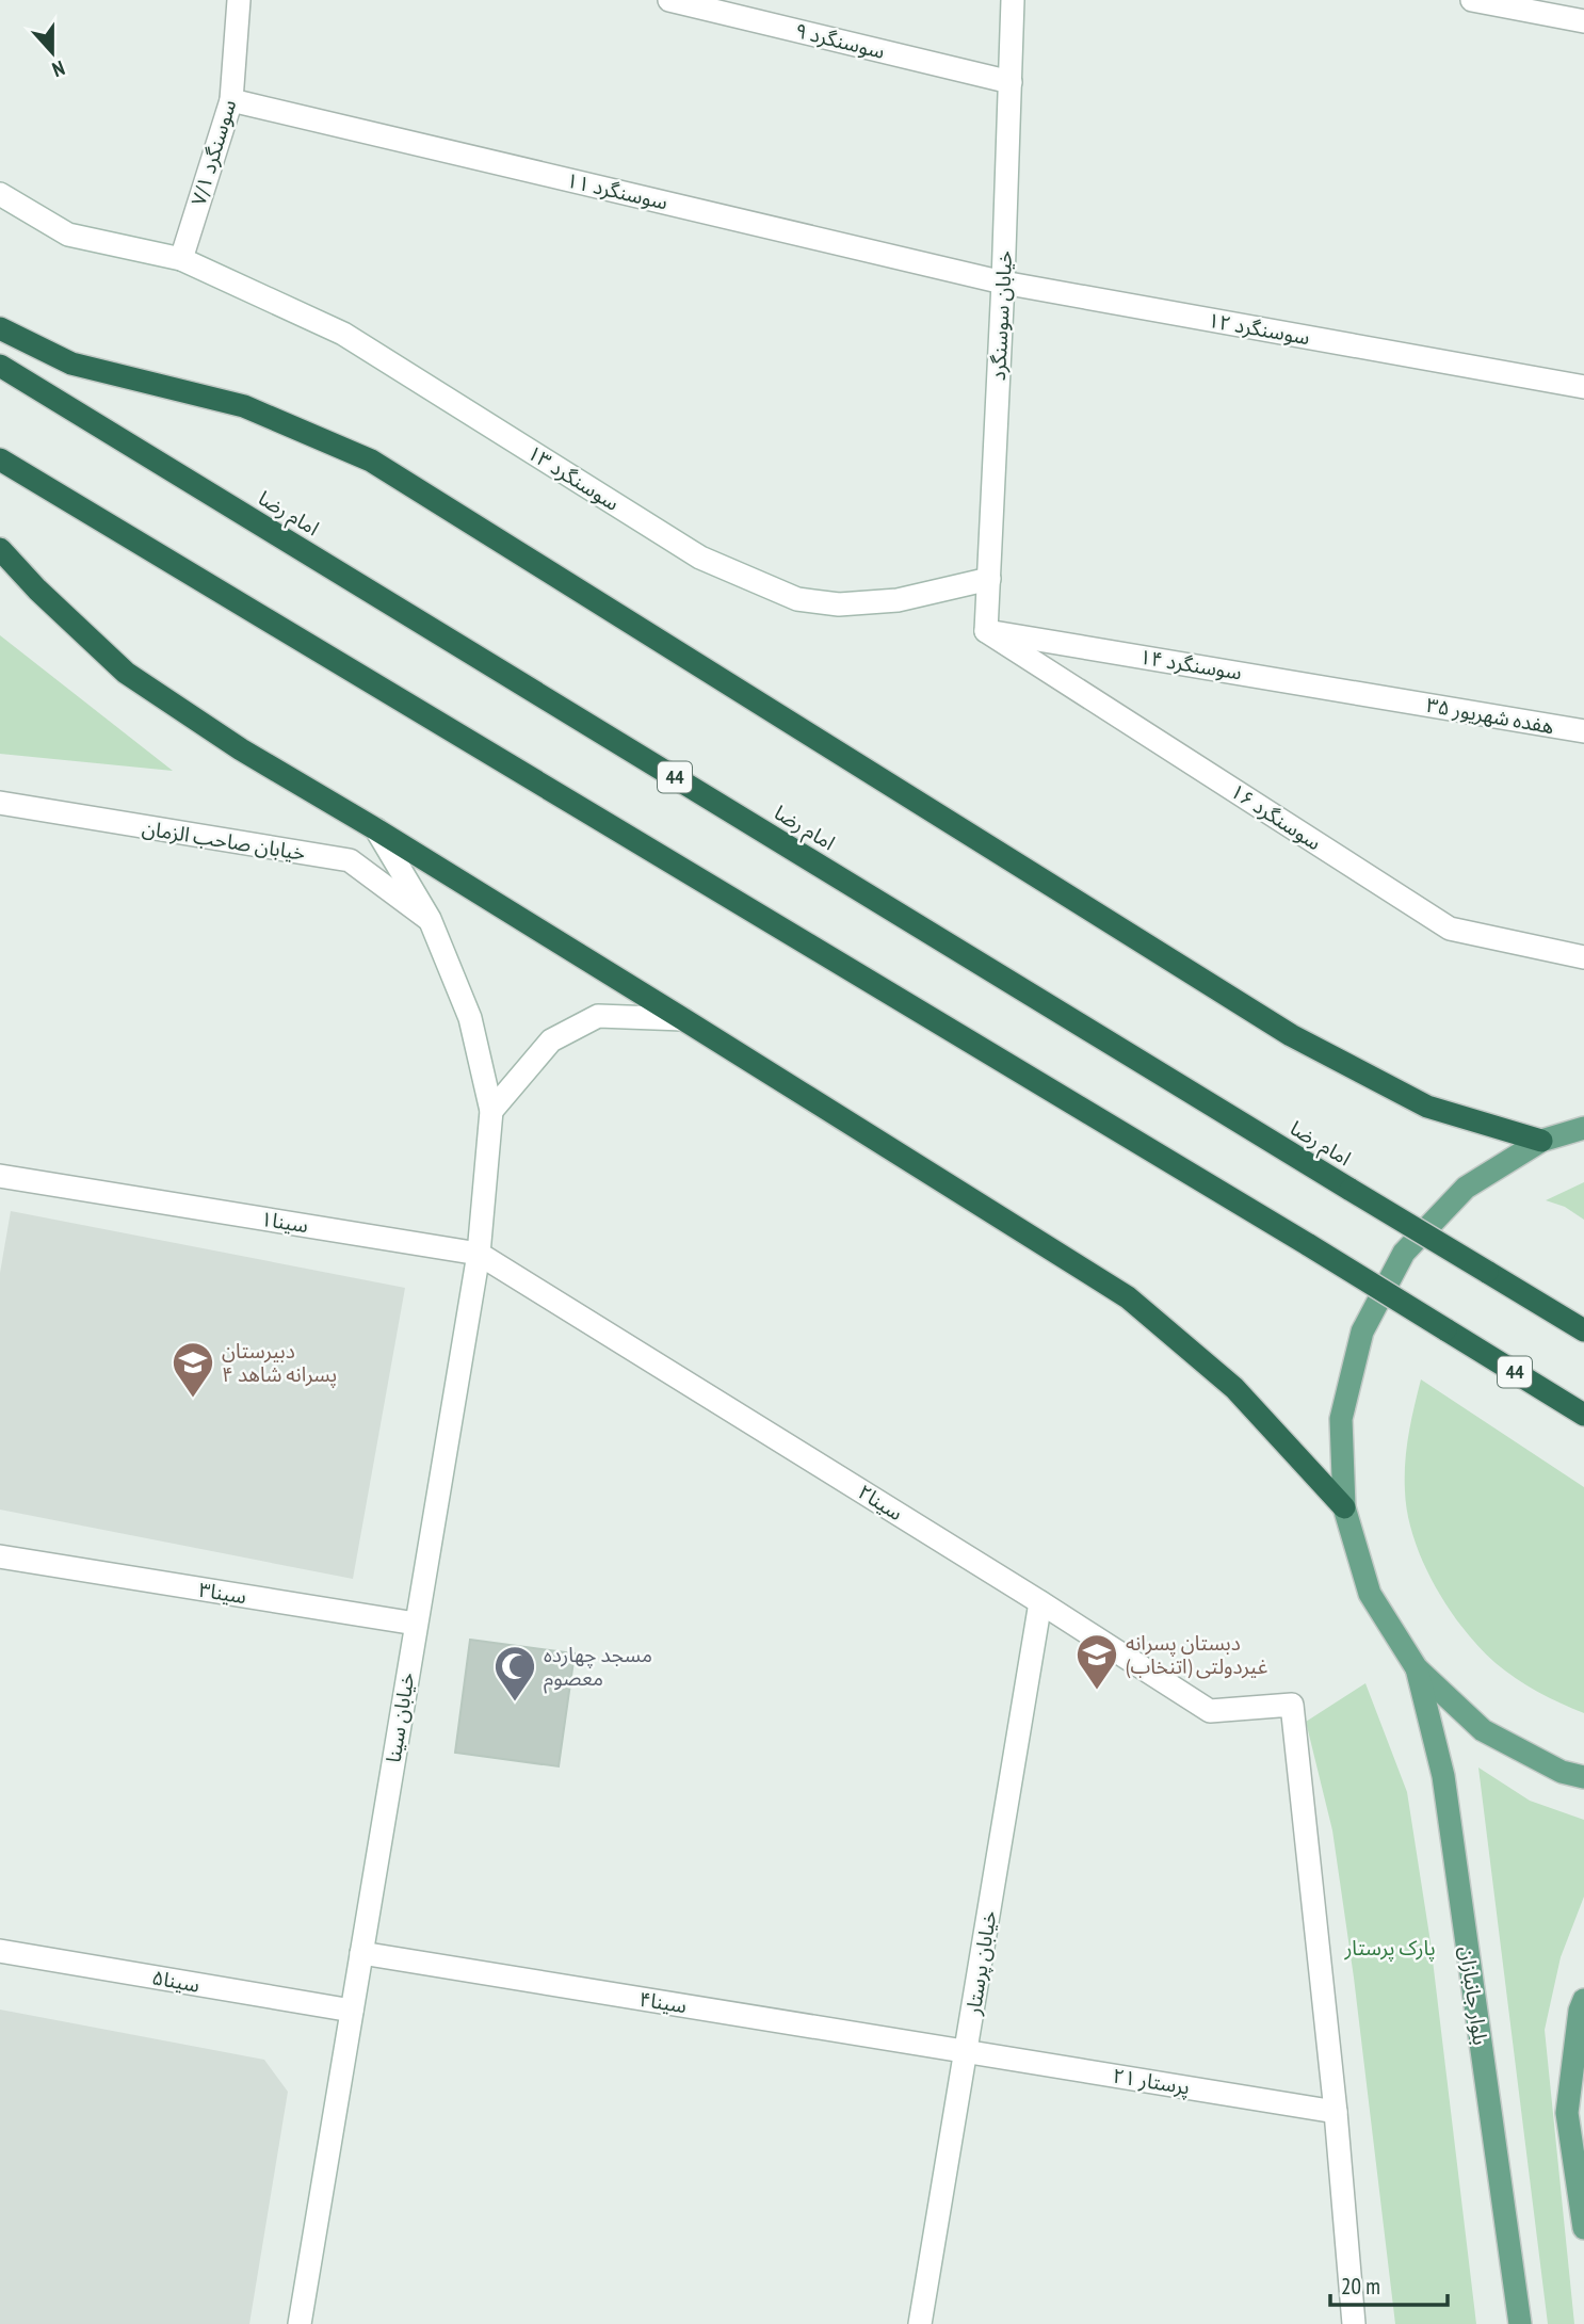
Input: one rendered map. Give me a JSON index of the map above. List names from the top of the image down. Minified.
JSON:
{"streets":{"highway":["امام رضا","44"],"main road":["بلوار جانبازان"],"street":["سوسنگرد ۹","سوسنگرد ۷/۱","سوسنگرد ۱۱","خیابان سوسنگرد","سوسنگرد ۱۲","سوسنگرد ۱۳","سوسنگرد ۱۴","هفده شهریور ۳۵","سوسنگرد ۱۶","خیابان صاحب الزمان","سینا۱","سینا۲","سینا۳","خیابان سینا","خیابان پرستار","سینا۵","سینا۴","پرستار ۲۱"]},"crossings":[["سوسنگرد ۹","خیابان سوسنگرد"],["سوسنگرد ۷/۱","سوسنگرد ۱۱"],["سوسنگرد ۷/۱","سوسنگرد ۱۳"],["سوسنگرد ۱۱","خیابان سوسنگرد"],["سوسنگرد ۱۱","سوسنگرد ۱۲"],["خیابان سوسنگرد","سوسنگرد ۱۲"],["خیابان سوسنگرد","سوسنگرد ۱۳"],["خیابان سوسنگرد","سوسنگرد ۱۴"],["خیابان سوسنگرد","سوسنگرد ۱۶"],["سوسنگرد ۱۴","هفده شهریور ۳۵"],["سوسنگرد ۱۴","سوسنگرد ۱۶"],["خیابان صاحب الزمان","خیابان سینا"],["سینا۱","سینا۲"],["سینا۱","خیابان سینا"],["سینا۲","خیابان سینا"],["سینا۲","خیابان پرستار"],["سینا۲","پرستار ۲۱"],["سینا۳","خیابان سینا"],["خیابان سینا","سینا۵"],["خیابان سینا","سینا۴"],["خیابان پرستار","سینا۴"],["خیابان پرستار","پرستار ۲۱"],["سینا۴","پرستار ۲۱"]],"parks":["پارک پرستار"],"places":{"school or university":["دبیرستان پسرانه شاهد ۴","دبستان پسرانه غیردولتی (اتنخاب)"],"mosque":["مسجد چهارده معصوم"]},"scale_bar":"20 m","north":"bottom"}
